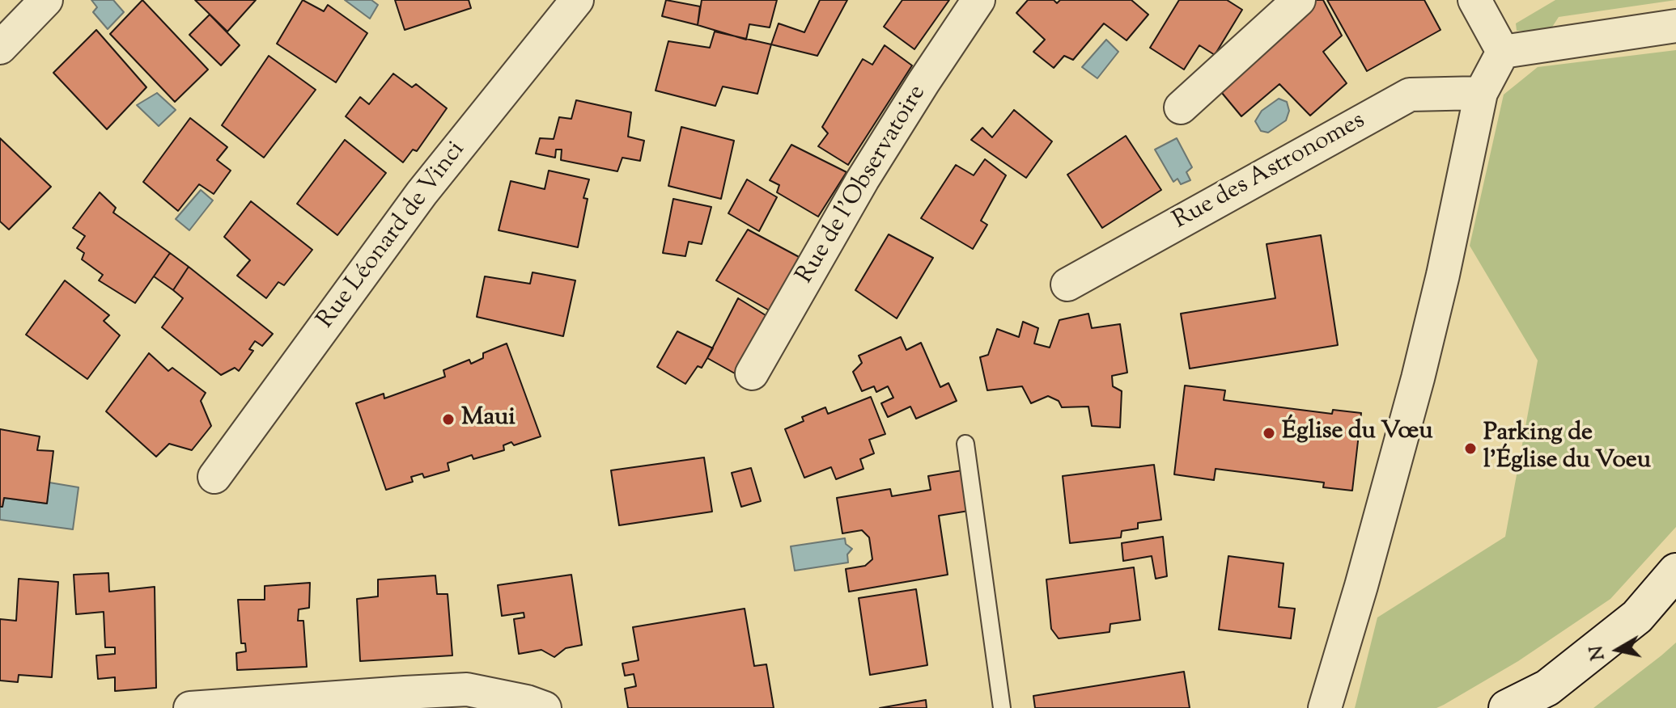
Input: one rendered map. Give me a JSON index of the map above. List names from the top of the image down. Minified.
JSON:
{"streets":{"street":["Rue des Astronomes","Rue de l'Observatoire","Rue Léonard de Vinci"]},"places":["Maui","Église du Vœu","Parking de l'Église du Voeu"],"north":"left"}
